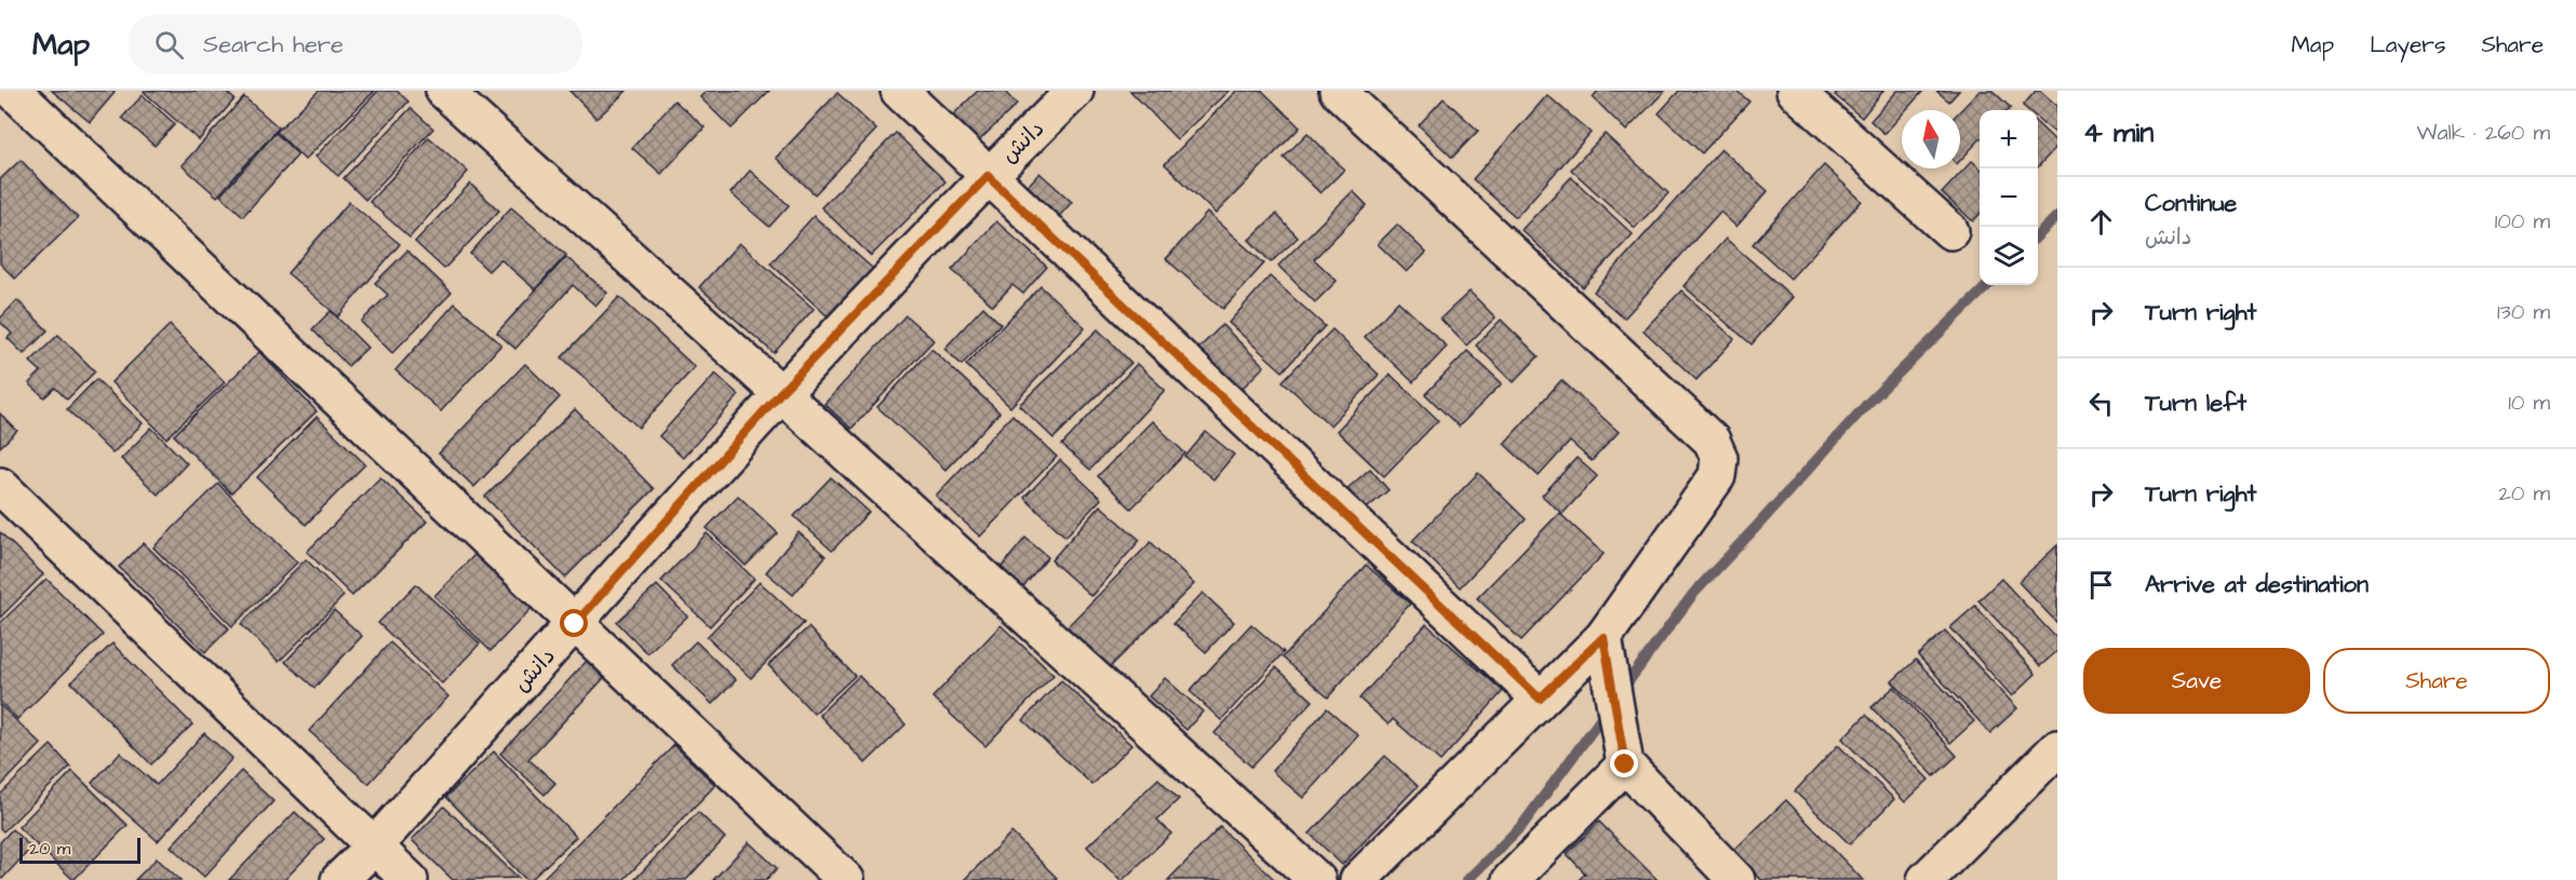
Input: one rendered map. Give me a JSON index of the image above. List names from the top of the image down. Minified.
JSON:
{"streets":{"street":["دانش"]},"scale_bar":"20 m","north":"top","page":{"header":"Map","search":"Search here","nav":["Map","Layers","Share"],"heading":["4 min","Walk · 260 m"],"map_buttons":["+","−"],"list":[["Continue","دانش","100 m"],["Turn right","130 m"],["Turn left","10 m"],["Turn right","20 m"],"Arrive at destination"],"buttons":["Save","Share"],"scale":"20 m"}}
